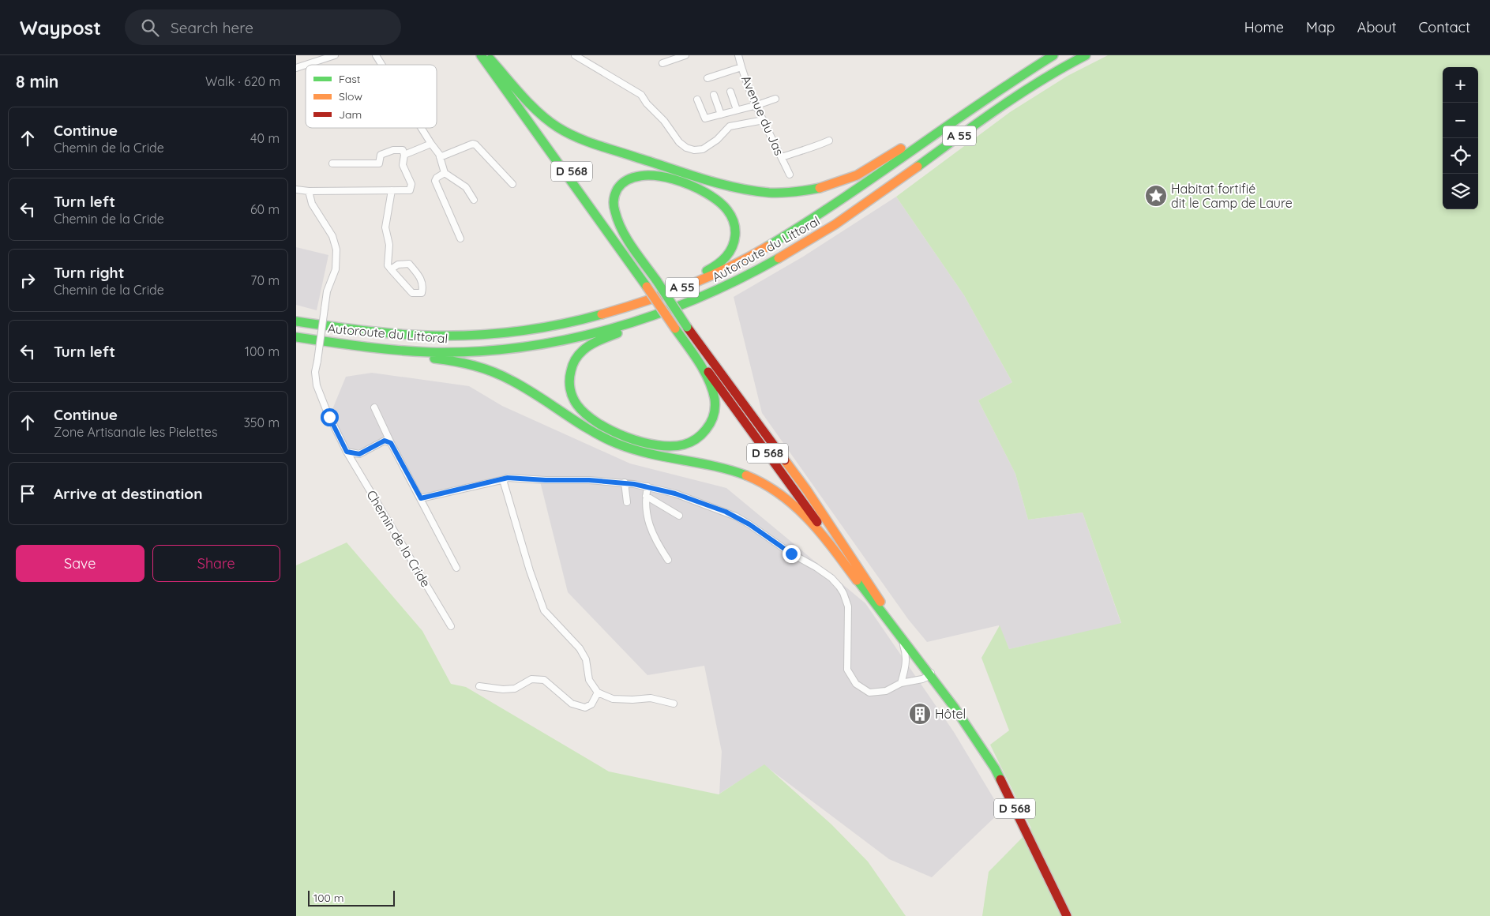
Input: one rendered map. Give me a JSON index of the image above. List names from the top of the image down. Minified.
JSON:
{"streets":{"main road":["A 55","D 568","Autoroute du Littoral"],"street":["Avenue du Jas","Chemin de la Cride"]},"places":{"place":["Habitat fortifié dit le Camp de Laure"],"building":["Hôtel"]},"legend":["Fast","Slow","Jam"],"scale_bar":"100 m","page":{"header":"Waypost","search":"Search here","nav":["Home","Map","About","Contact"],"heading":["8 min","Walk · 620 m"],"map_buttons":["+","−"],"list":[["Continue","Chemin de la Cride","40 m"],["Turn left","Chemin de la Cride","60 m"],["Turn right","Chemin de la Cride","70 m"],["Turn left","100 m"],["Continue","Zone Artisanale les Pielettes","350 m"],"Arrive at destination"],"buttons":["Save","Share"],"scale":"100 m"}}
